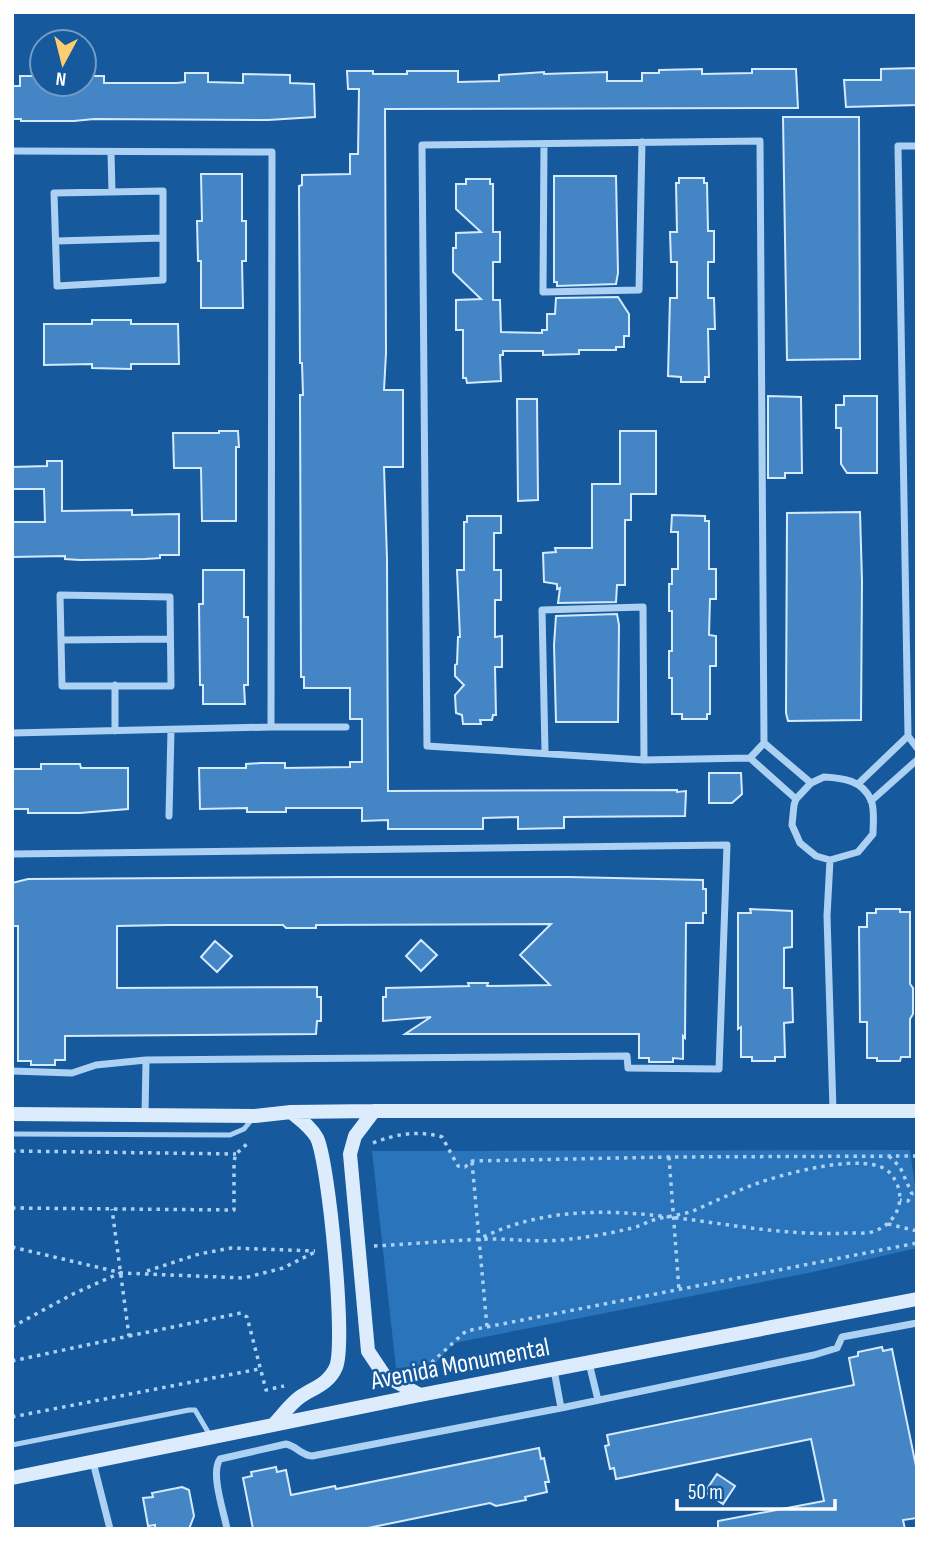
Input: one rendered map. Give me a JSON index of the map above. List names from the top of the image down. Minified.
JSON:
{"streets":{"street":["Avenida Monumental"]},"scale_bar":"50 m","north":"bottom"}
